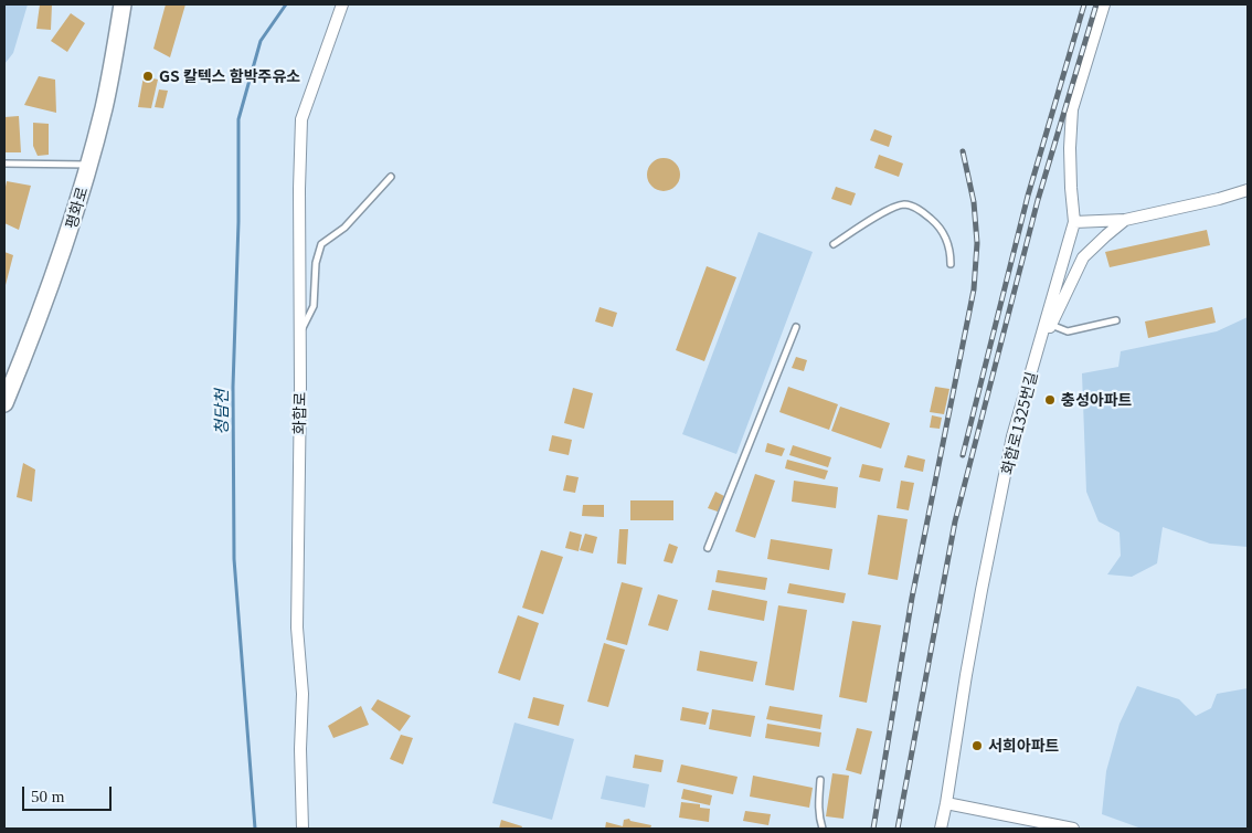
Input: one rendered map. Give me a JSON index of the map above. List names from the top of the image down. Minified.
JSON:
{"streets":{"main road":["평화로"],"street":["화합로","화합로1325번길"]},"water":["청담천"],"places":["GS 칼텍스 함박주유소","충성아파트","서희아파트"],"scale_bar":"50 m"}
